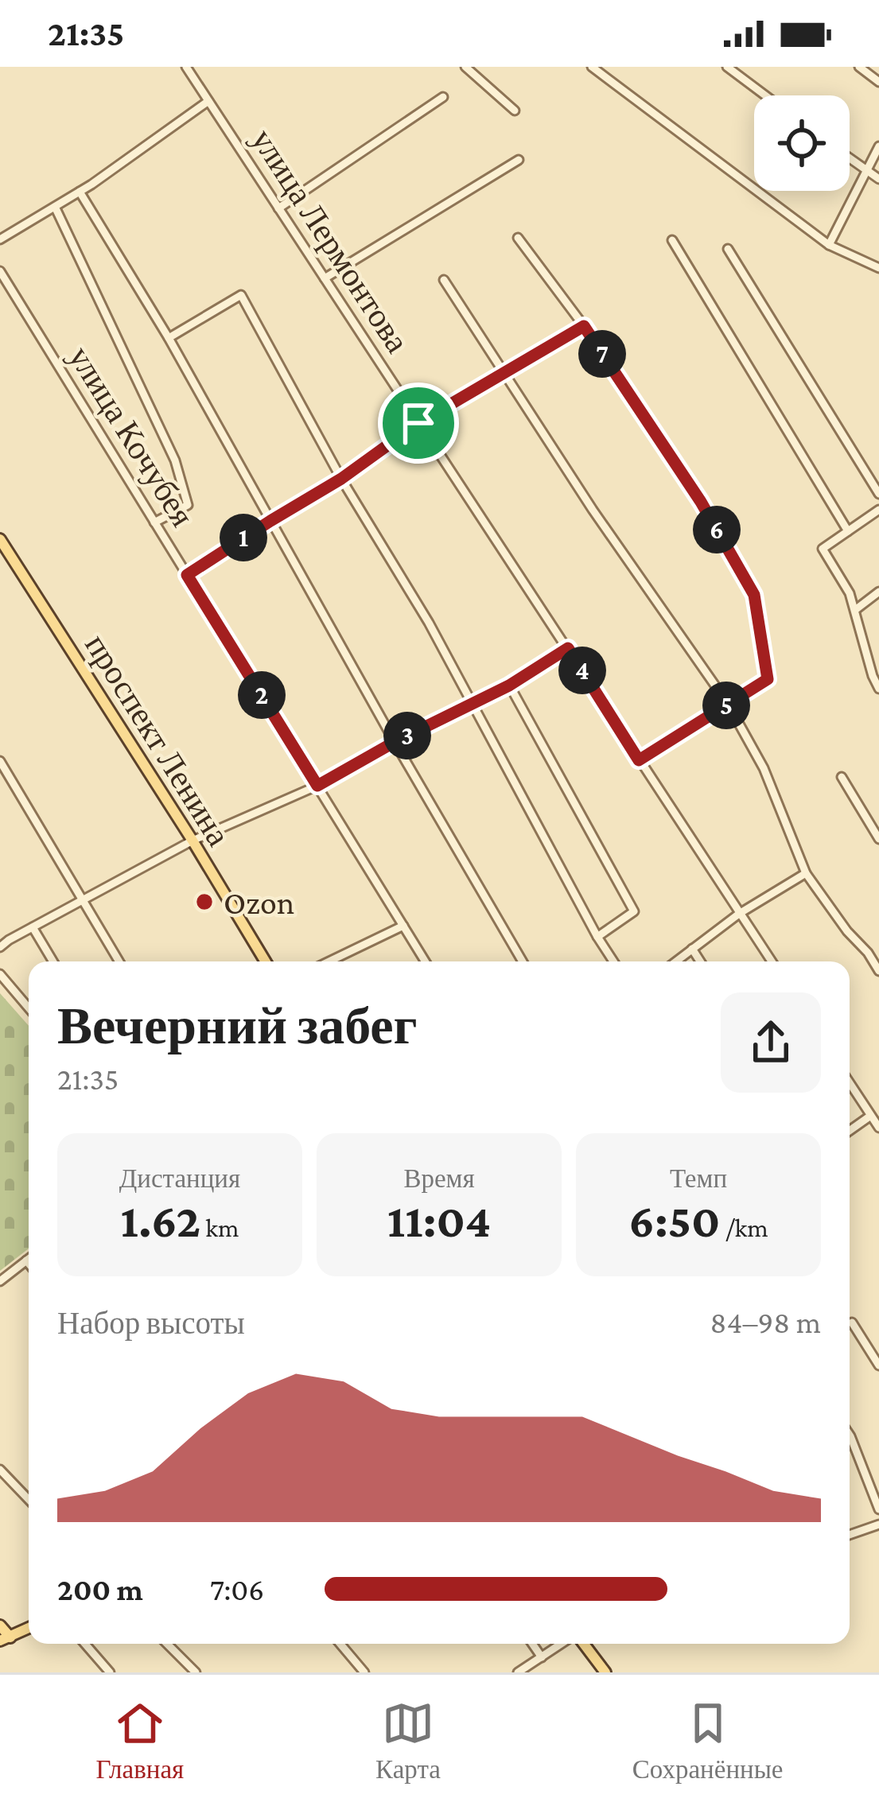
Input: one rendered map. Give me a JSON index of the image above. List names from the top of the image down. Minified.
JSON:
{"streets":{"main road":["проспект Ленина"],"street":["улица Лермонтова","улица Кочубея"]},"places":["Ozon"],"page":{"status":"21:35","pins":["7","6","1","4","2","5","3"],"heading":["Вечерний забег","21:35"],"stats":[["Дистанция","1.62 km"],["Время","11:04"],["Темп","6:50 /km"]],"chart":["Набор высоты","84–98 m"],"list":[{"name":"200 m","note":"7:06"}],"tabs":["Главная","Карта","Сохранённые"]}}
